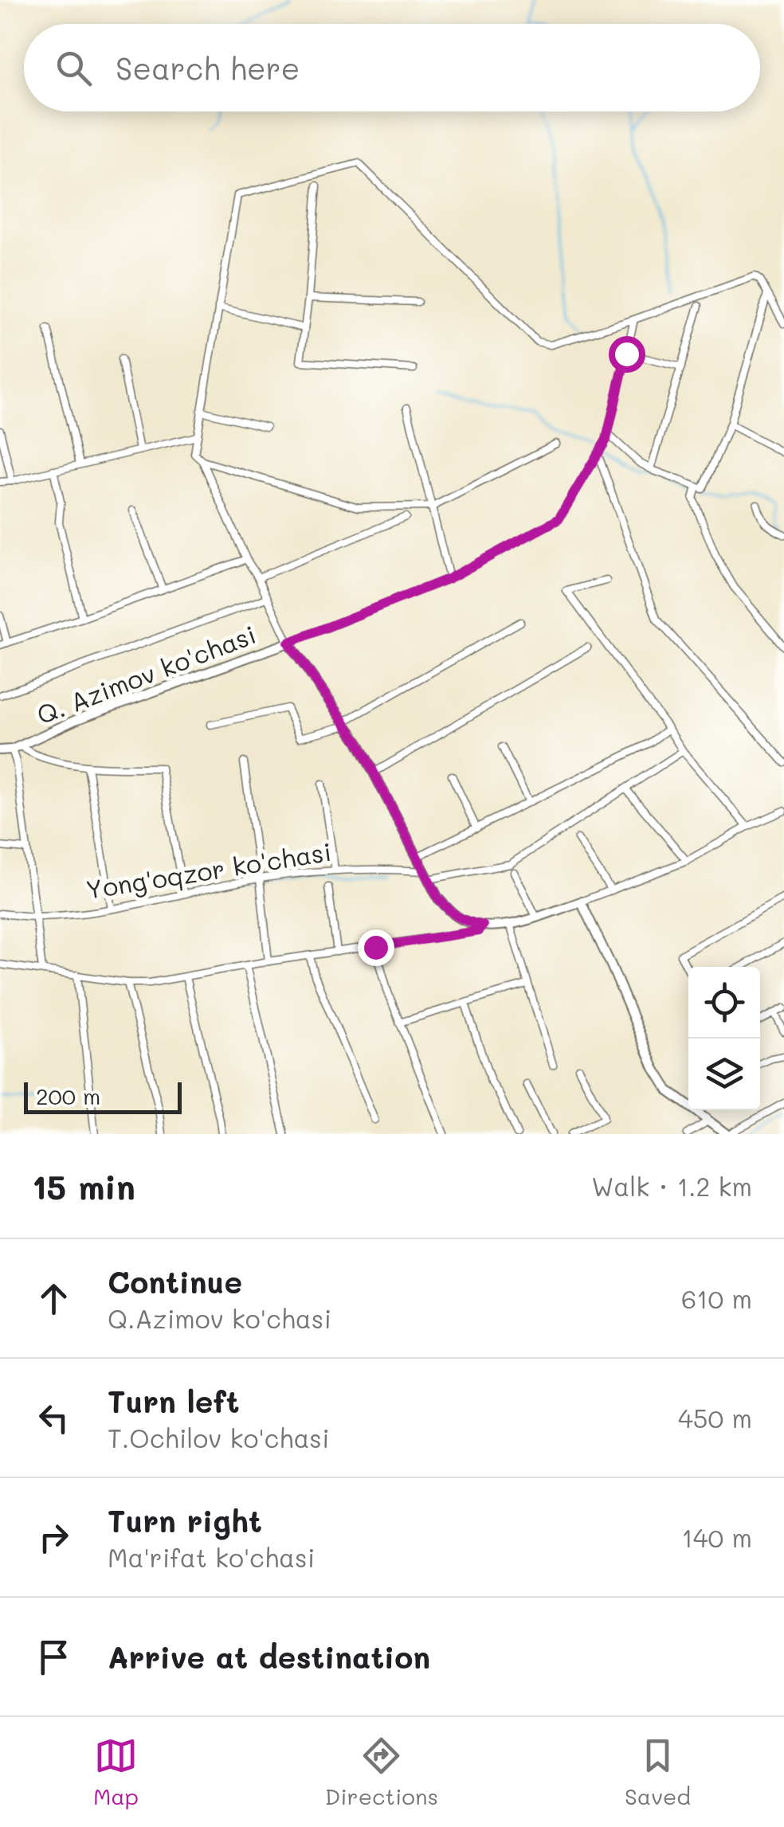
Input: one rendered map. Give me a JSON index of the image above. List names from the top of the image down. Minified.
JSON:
{"streets":{"main road":["Q. Azimov ko'chasi"],"street":["Yong'oqzor ko'chasi"]},"scale_bar":"200 m","page":{"search":"Search here","scale":"200 m","heading":["15 min","Walk · 1.2 km"],"list":[["Continue","Q.Azimov ko'chasi","610 m"],["Turn left","T.Ochilov ko'chasi","450 m"],["Turn right","Ma'rifat ko'chasi","140 m"],"Arrive at destination"],"nav":["Map","Directions","Saved"]}}
